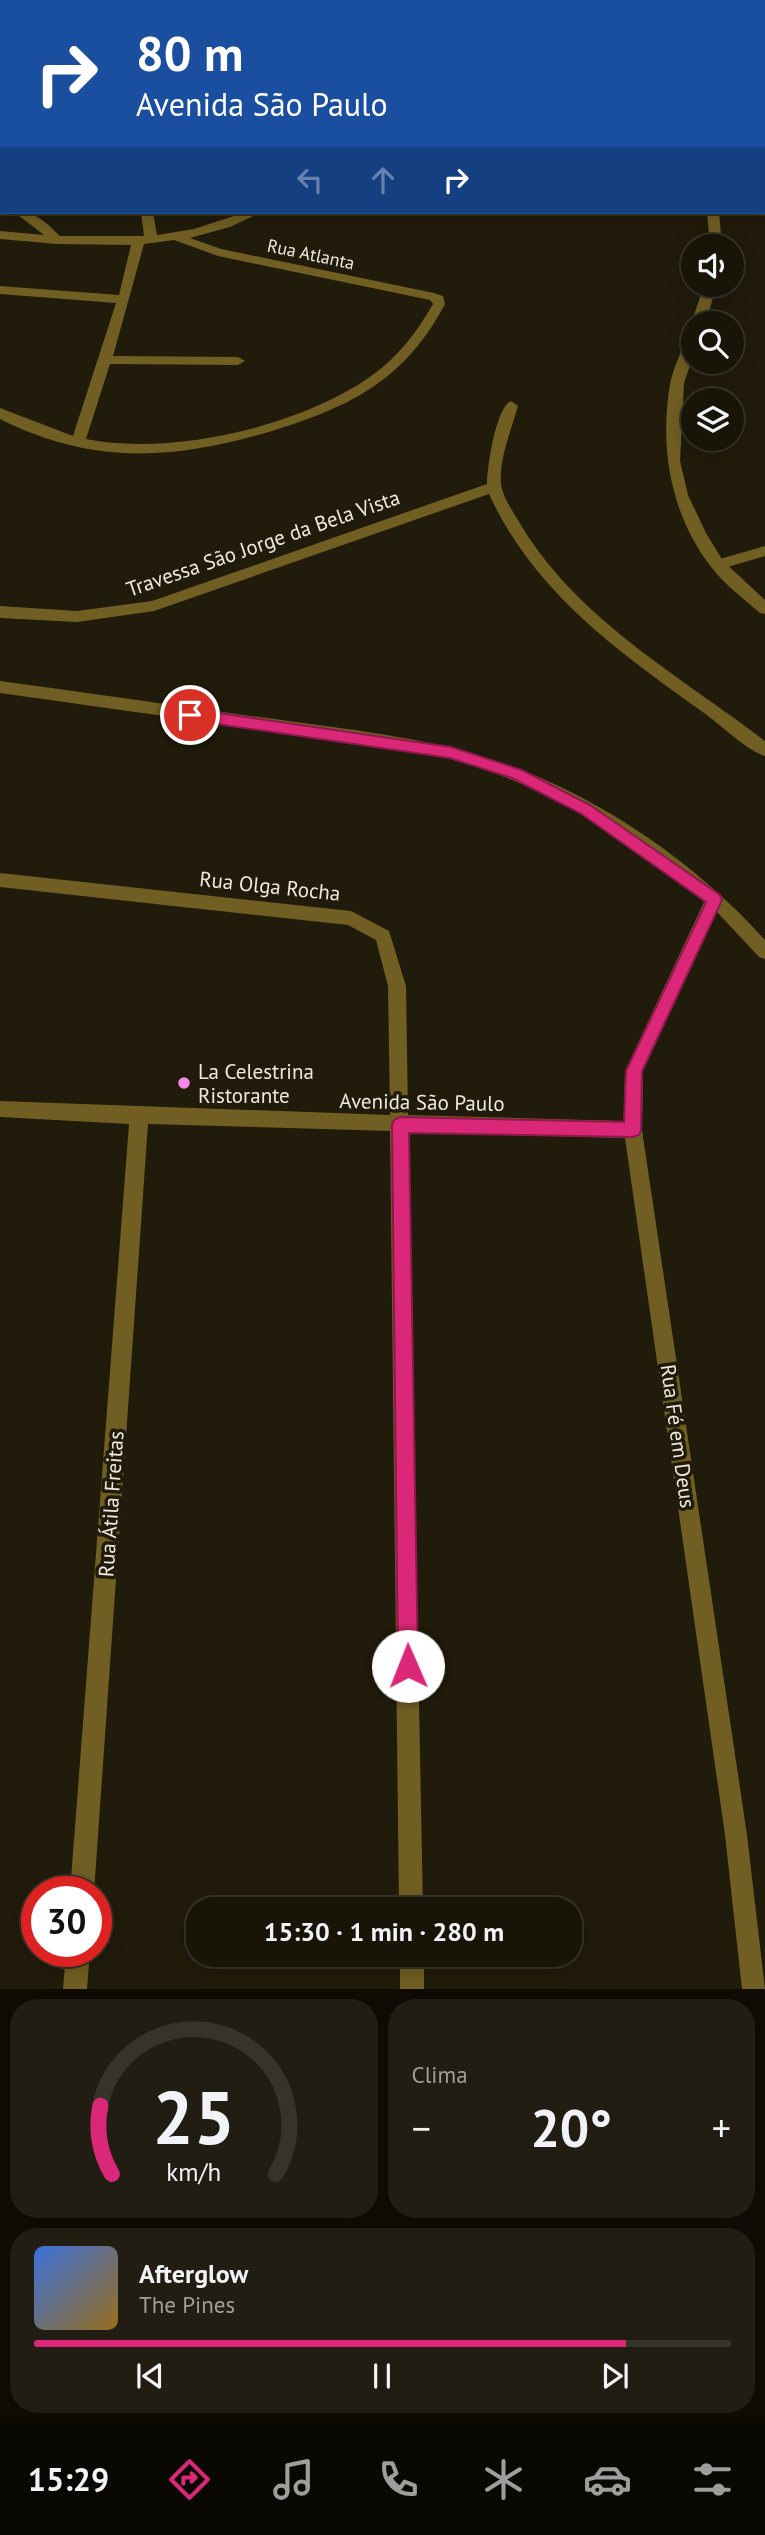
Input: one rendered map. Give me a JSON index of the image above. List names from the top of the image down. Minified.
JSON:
{"streets":{"street":["Rua Atlanta","Travessa São Jorge da Bela Vista","Rua Olga Rocha","Avenida São Paulo","Rua Fé em Deus","Rua Átila Freitas"]},"crossings":[["Rua Olga Rocha","Avenida São Paulo"],["Avenida São Paulo","Rua Fé em Deus"],["Avenida São Paulo","Rua Átila Freitas"]],"places":["La Celestrina Ristorante"],"page":{"turn":["80 m","Avenida São Paulo"],"limit":"30","trip":"15:30 · 1 min · 280 m","tile":"Clima","heat":["−","20°","+"],"song":["Afterglow","The Pines"],"tabs":"15:29","gauge":["25","km/h"]}}
